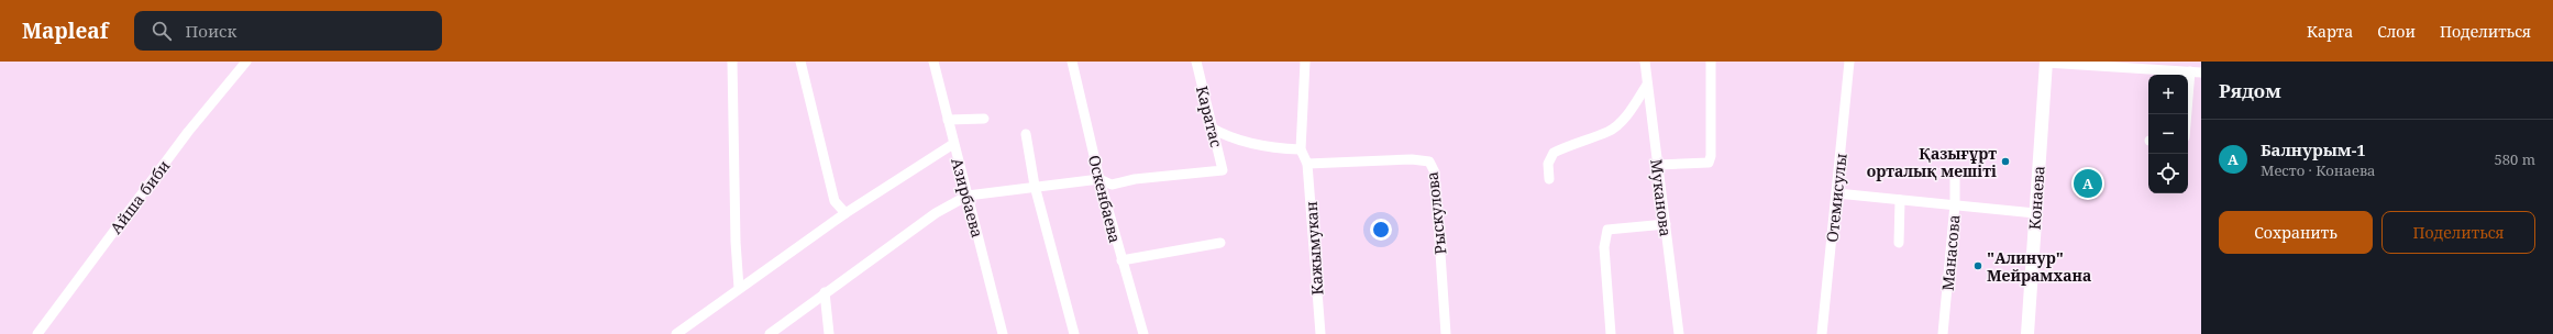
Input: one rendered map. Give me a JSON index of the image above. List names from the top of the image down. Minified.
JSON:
{"streets":{"main road":["Конаева"],"street":["Каратас","Айша биби","Азирбаева","Муканова","Отемисулы","Оскенбаева","Рыскулова","Кажымукан","Манасова"]},"crossings":[["Каратас","Оскенбаева"],["Рыскулова","Кажымукан"]],"places":["Қазығұрт орталық мешіті","\"Алинур\" Мейрамхана"],"page":{"header":"Mapleaf","search":"Поиск","nav":["Карта","Слои","Поделиться"],"heading":"Рядом","map_buttons":["+","−"],"list":[{"mark":"A","name":"Балнурым-1","note":"Место · Конаева","value":"580 m"}],"pins":"A","buttons":["Сохранить","Поделиться"]}}
